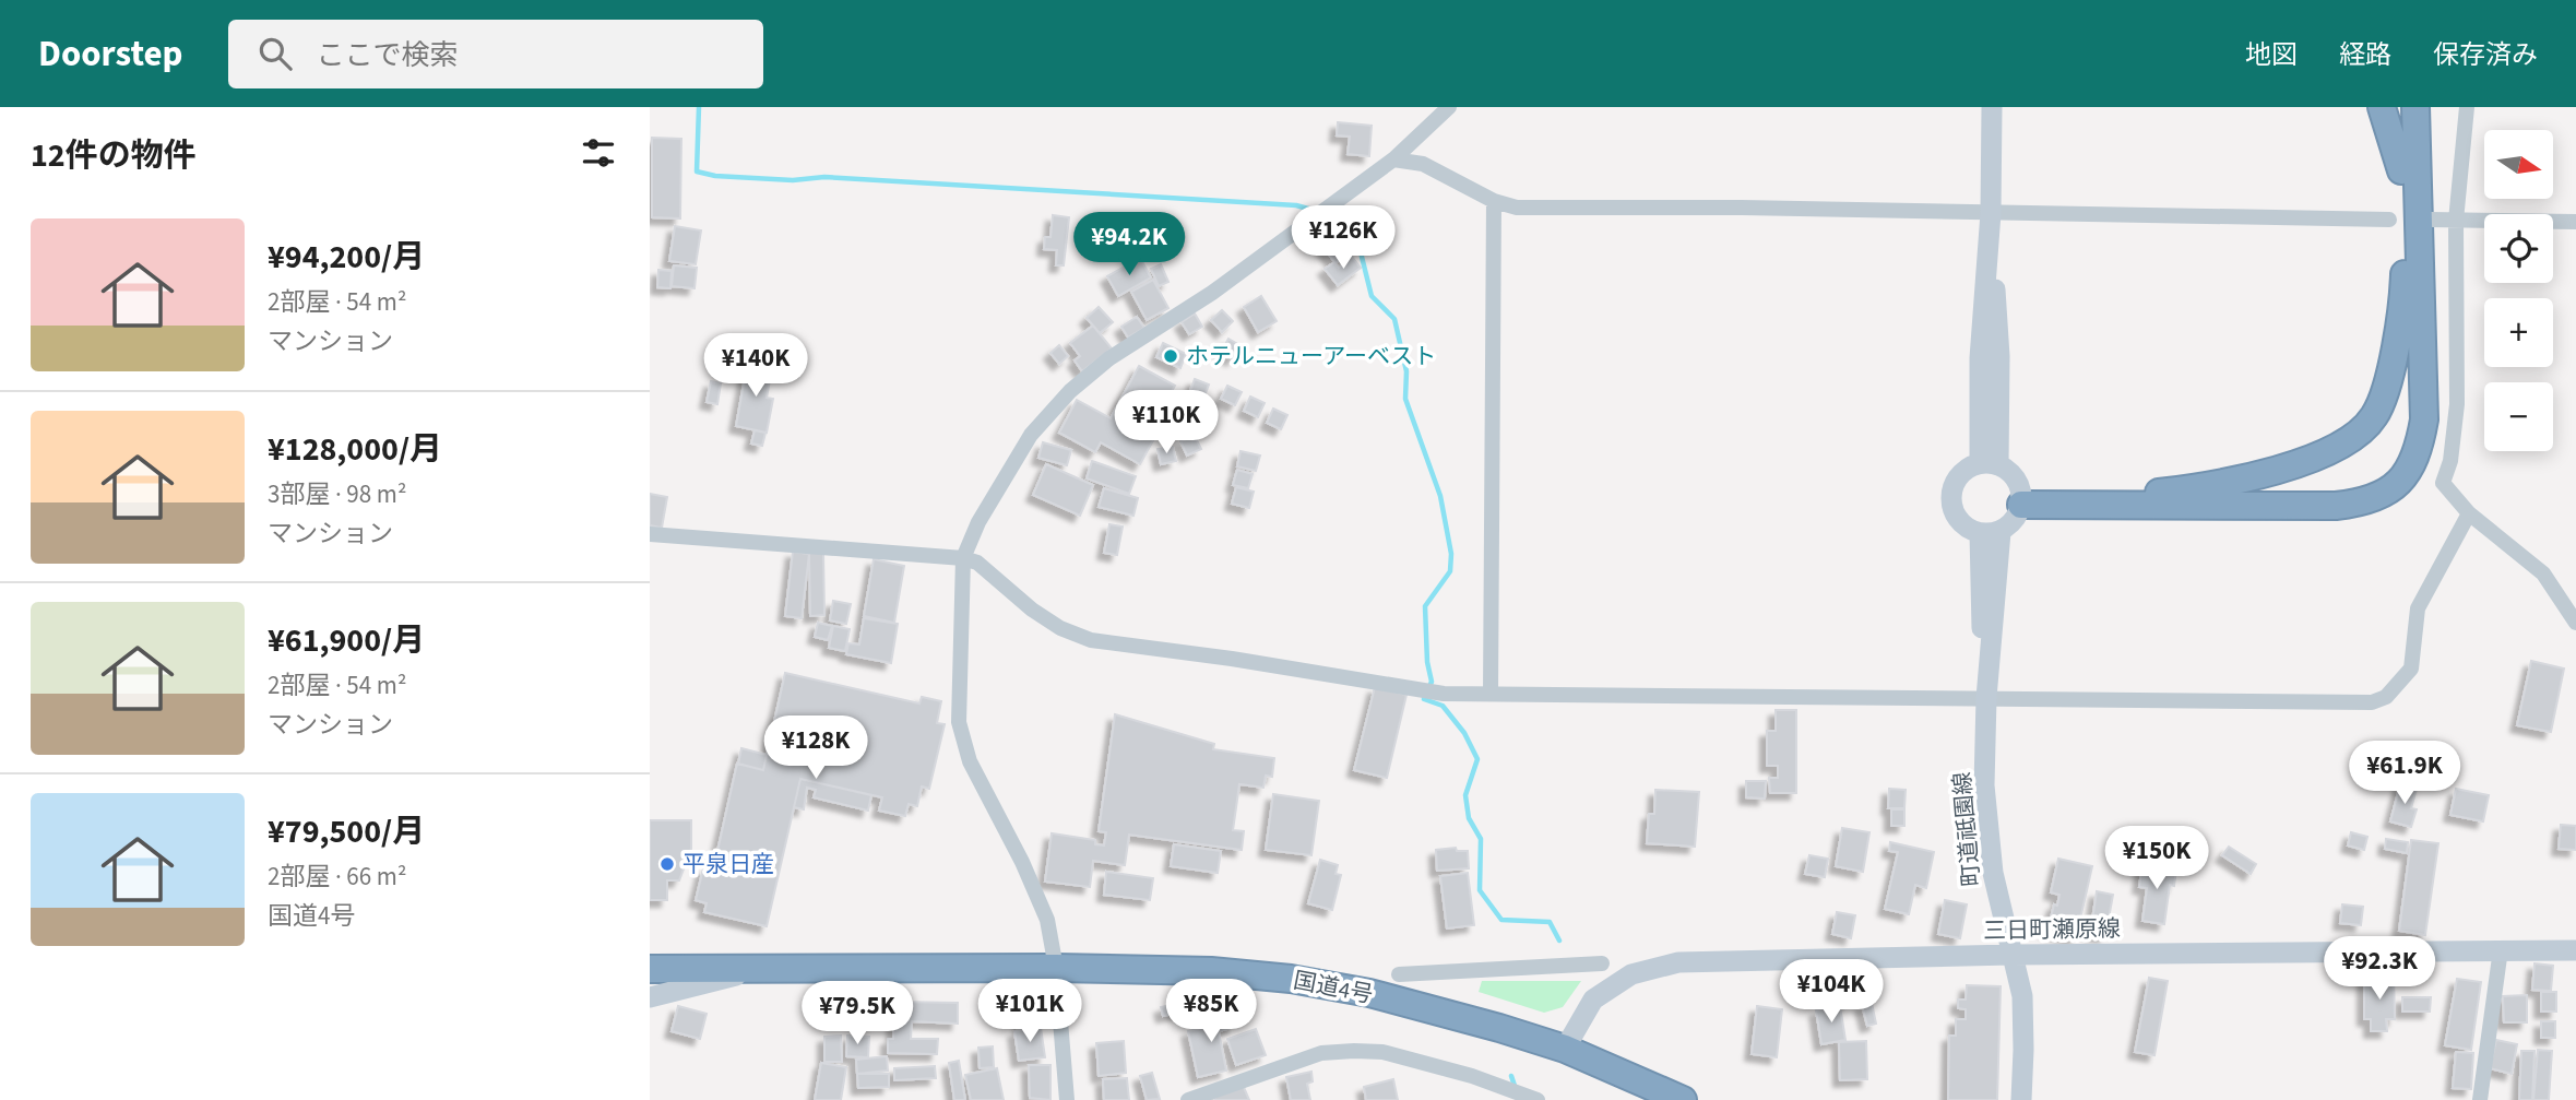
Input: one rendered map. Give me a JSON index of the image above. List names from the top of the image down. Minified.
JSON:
{"streets":{"highway":["国道4号"],"main road":["町道祗園線","三日町瀬原線"]},"crossings":[["町道祗園線","三日町瀬原線"],["三日町瀬原線","国道4号"]],"places":["ホテルニューアーベスト","平泉日産"],"north":"right","page":{"header":"Doorstep","search":"ここで検索","nav":["地図","経路","保存済み"],"heading":"12件の物件","map_buttons":["+","−"],"list":[{"name":"¥94,200/月","note":"2部屋 · 54 m² · マンション"},{"name":"¥128,000/月","note":"3部屋 · 98 m² · マンション"},{"name":"¥61,900/月","note":"2部屋 · 54 m² · マンション"},{"name":"¥79,500/月","note":"2部屋 · 66 m² · 国道4号"}],"price":["¥126K","¥94.2K","¥140K","¥110K","¥128K","¥61.9K","¥150K","¥92.3K","¥104K","¥101K","¥85K","¥79.5K"]}}
